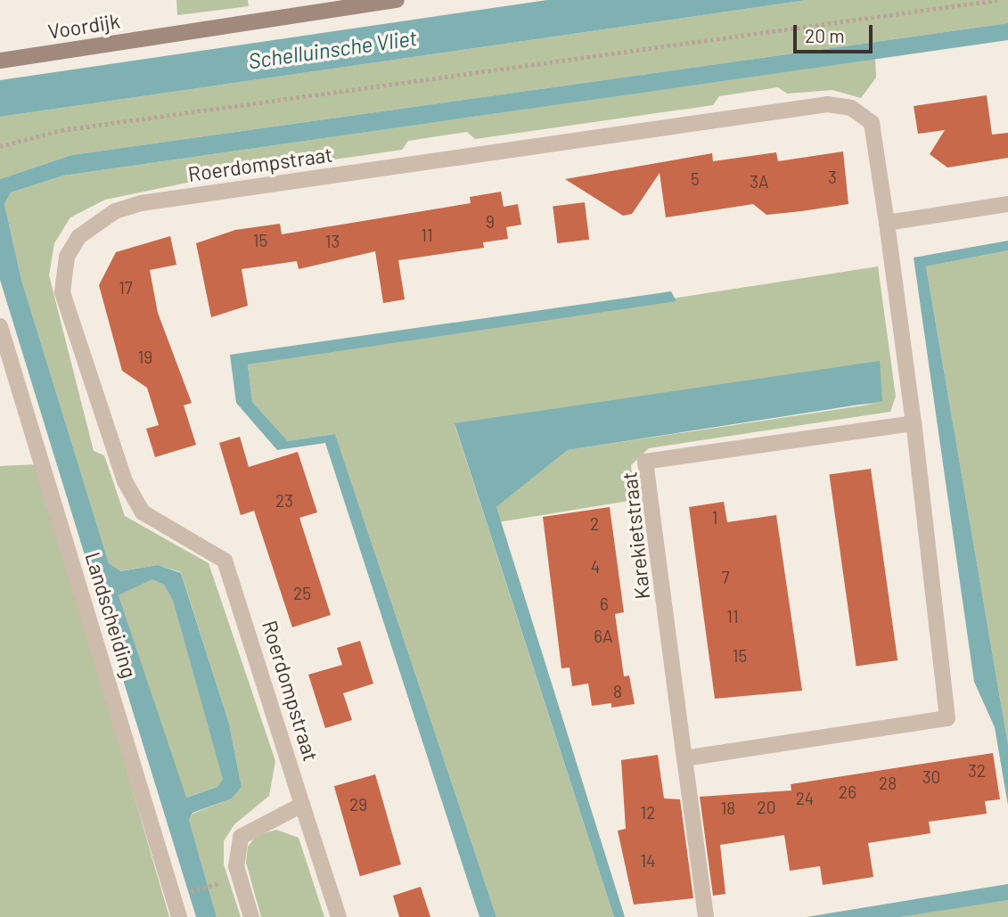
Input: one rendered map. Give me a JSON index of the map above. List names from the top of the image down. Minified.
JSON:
{"streets":{"street":["Voordijk","Roerdompstraat","Karekietstraat","Landscheiding"]},"water":["Schelluinsche Vliet"],"house_numbers":["3","5","3A","9","11","15","13","17","19","23","1","2","4","7","25","6","11","6A","15","8","32","30","28","26","24","29","20","18","12","14"],"scale_bar":"20 m"}
